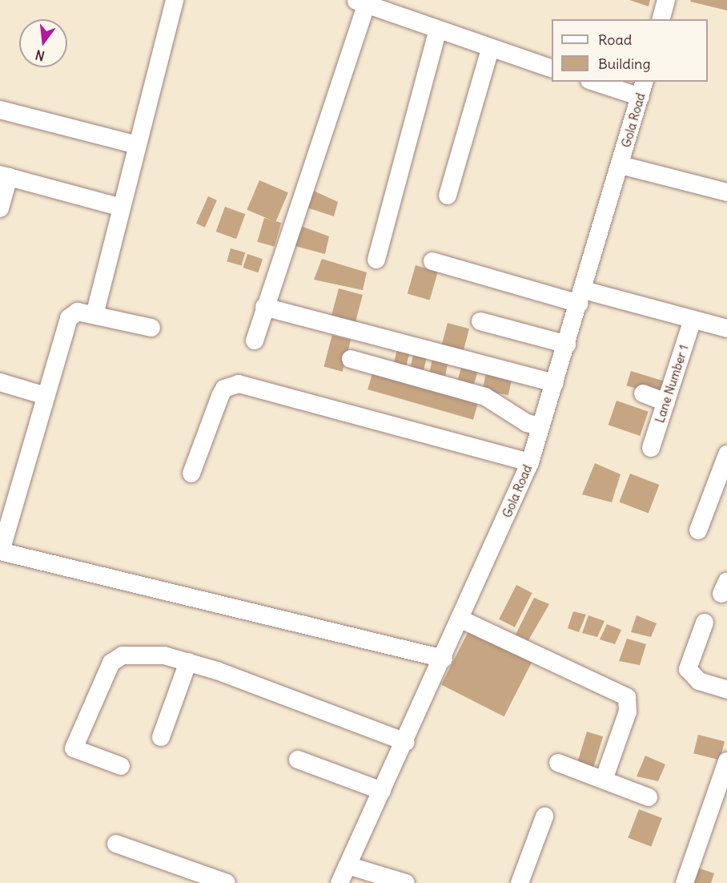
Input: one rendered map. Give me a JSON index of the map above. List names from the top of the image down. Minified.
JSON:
{"streets":{"street":["Gola Road","Lane Number 1"]},"legend":["Road","Building"],"north":"bottom"}
